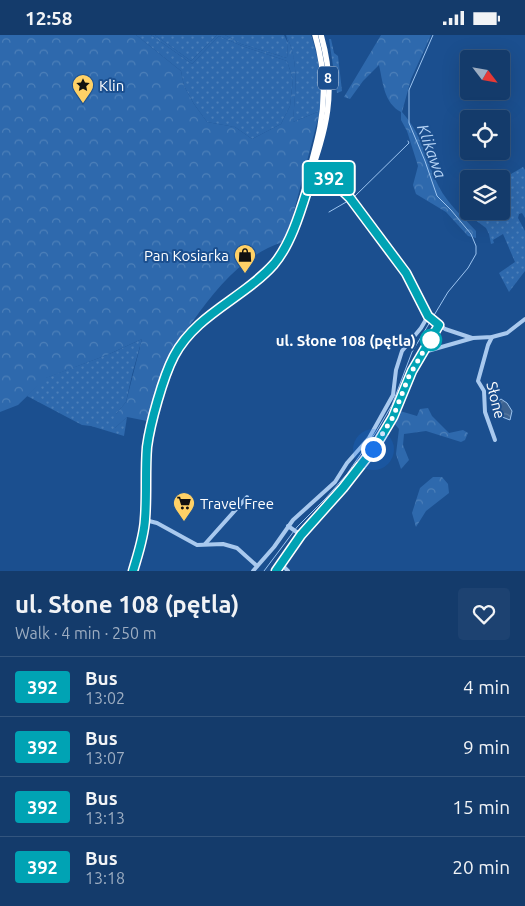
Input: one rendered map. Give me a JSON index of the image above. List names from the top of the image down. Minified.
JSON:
{"streets":{"highway":["8"],"street":["Słone"]},"water":["Klikawa"],"places":{"place":["Klin"],"shop":["Pan Kosiarka"],"other":["ul. Słone 108 (pętla)"],"supermarket":["Travel Free"]},"lines":["bus line 392"],"north":"bottom right","page":{"status":"12:58","on_map":"392","heading":["ul. Słone 108 (pętla)","Walk · 4 min · 250 m"],"list":[{"mark":"392","name":"Bus","note":"13:02","value":"4 min"},{"mark":"392","name":"Bus","note":"13:07","value":"9 min"},{"mark":"392","name":"Bus","note":"13:13","value":"15 min"},{"mark":"392","name":"Bus","note":"13:18","value":"20 min"}]}}
